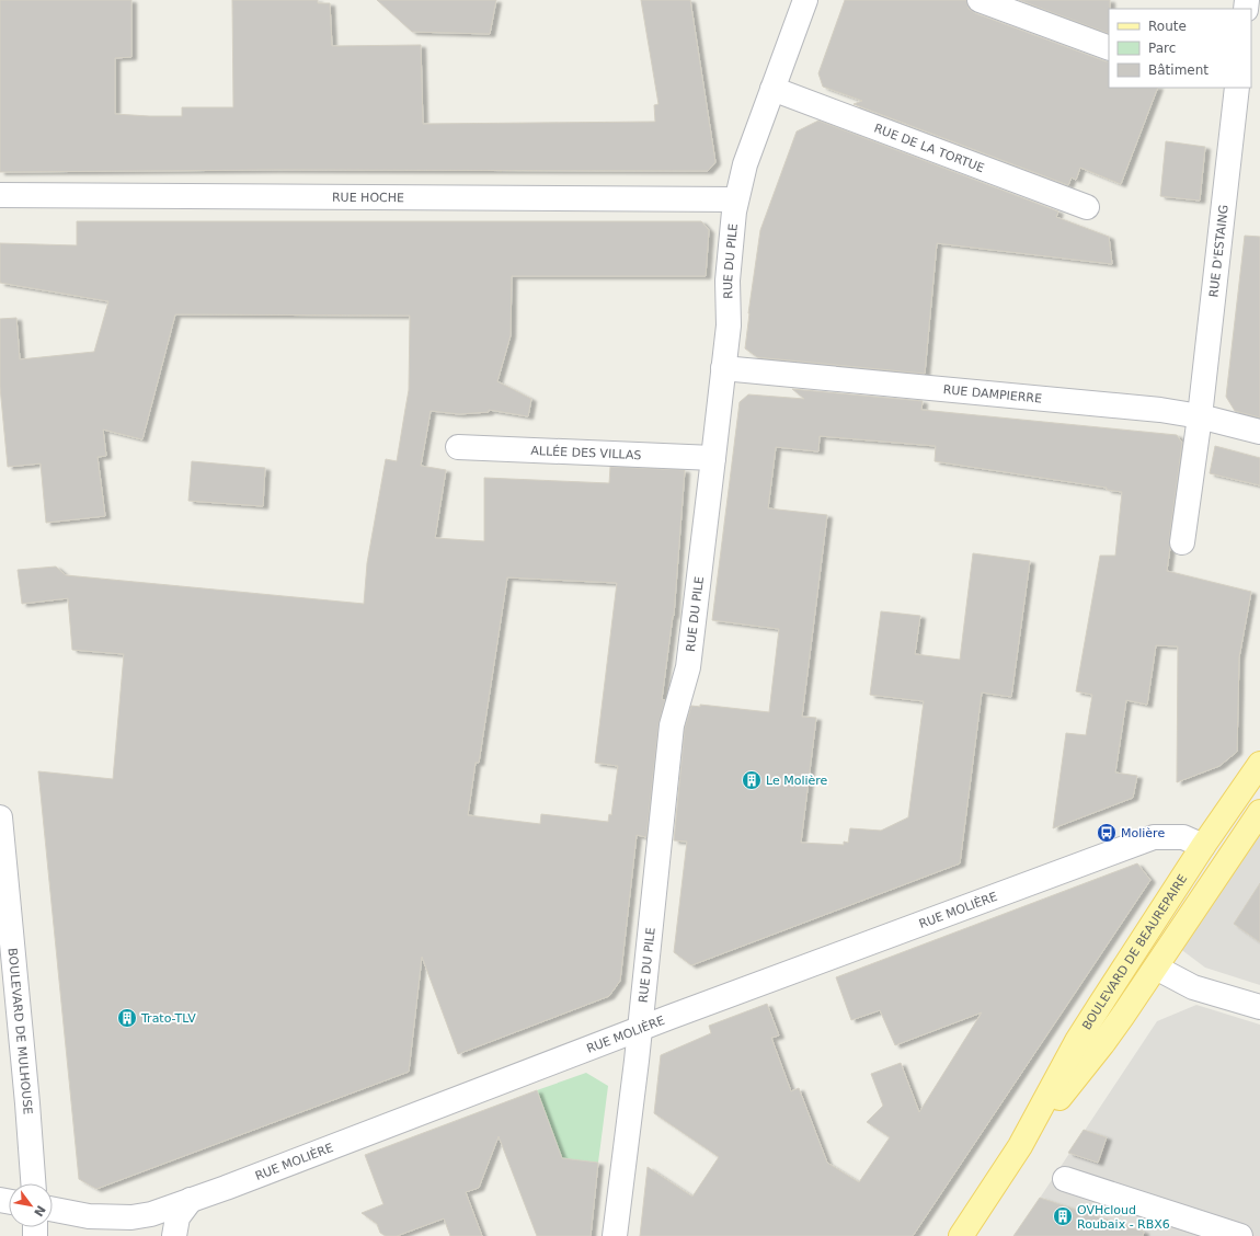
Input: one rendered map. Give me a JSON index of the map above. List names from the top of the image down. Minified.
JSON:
{"streets":{"main road":["BOULEVARD DE BEAUREPAIRE"],"street":["RUE DE LA TORTUE","RUE HOCHE","RUE D'ESTAING","RUE DU PILE","RUE DAMPIERRE","ALLÉE DES VILLAS","RUE MOLIÈRE","BOULEVARD DE MULHOUSE"]},"crossings":[["RUE DE LA TORTUE","RUE DU PILE"],["RUE HOCHE","RUE DU PILE"],["RUE D'ESTAING","RUE DAMPIERRE"],["RUE DU PILE","RUE DAMPIERRE"],["RUE DU PILE","ALLÉE DES VILLAS"],["RUE DU PILE","RUE MOLIÈRE"],["RUE MOLIÈRE","BOULEVARD DE BEAUREPAIRE"]],"places":{"building":["Le Molière","Trato-TLV","OVHcloud Roubaix - RBX6"],"bus stop":["Molière"]},"legend":["Route","Parc","Bâtiment"],"north":"bottom right"}
